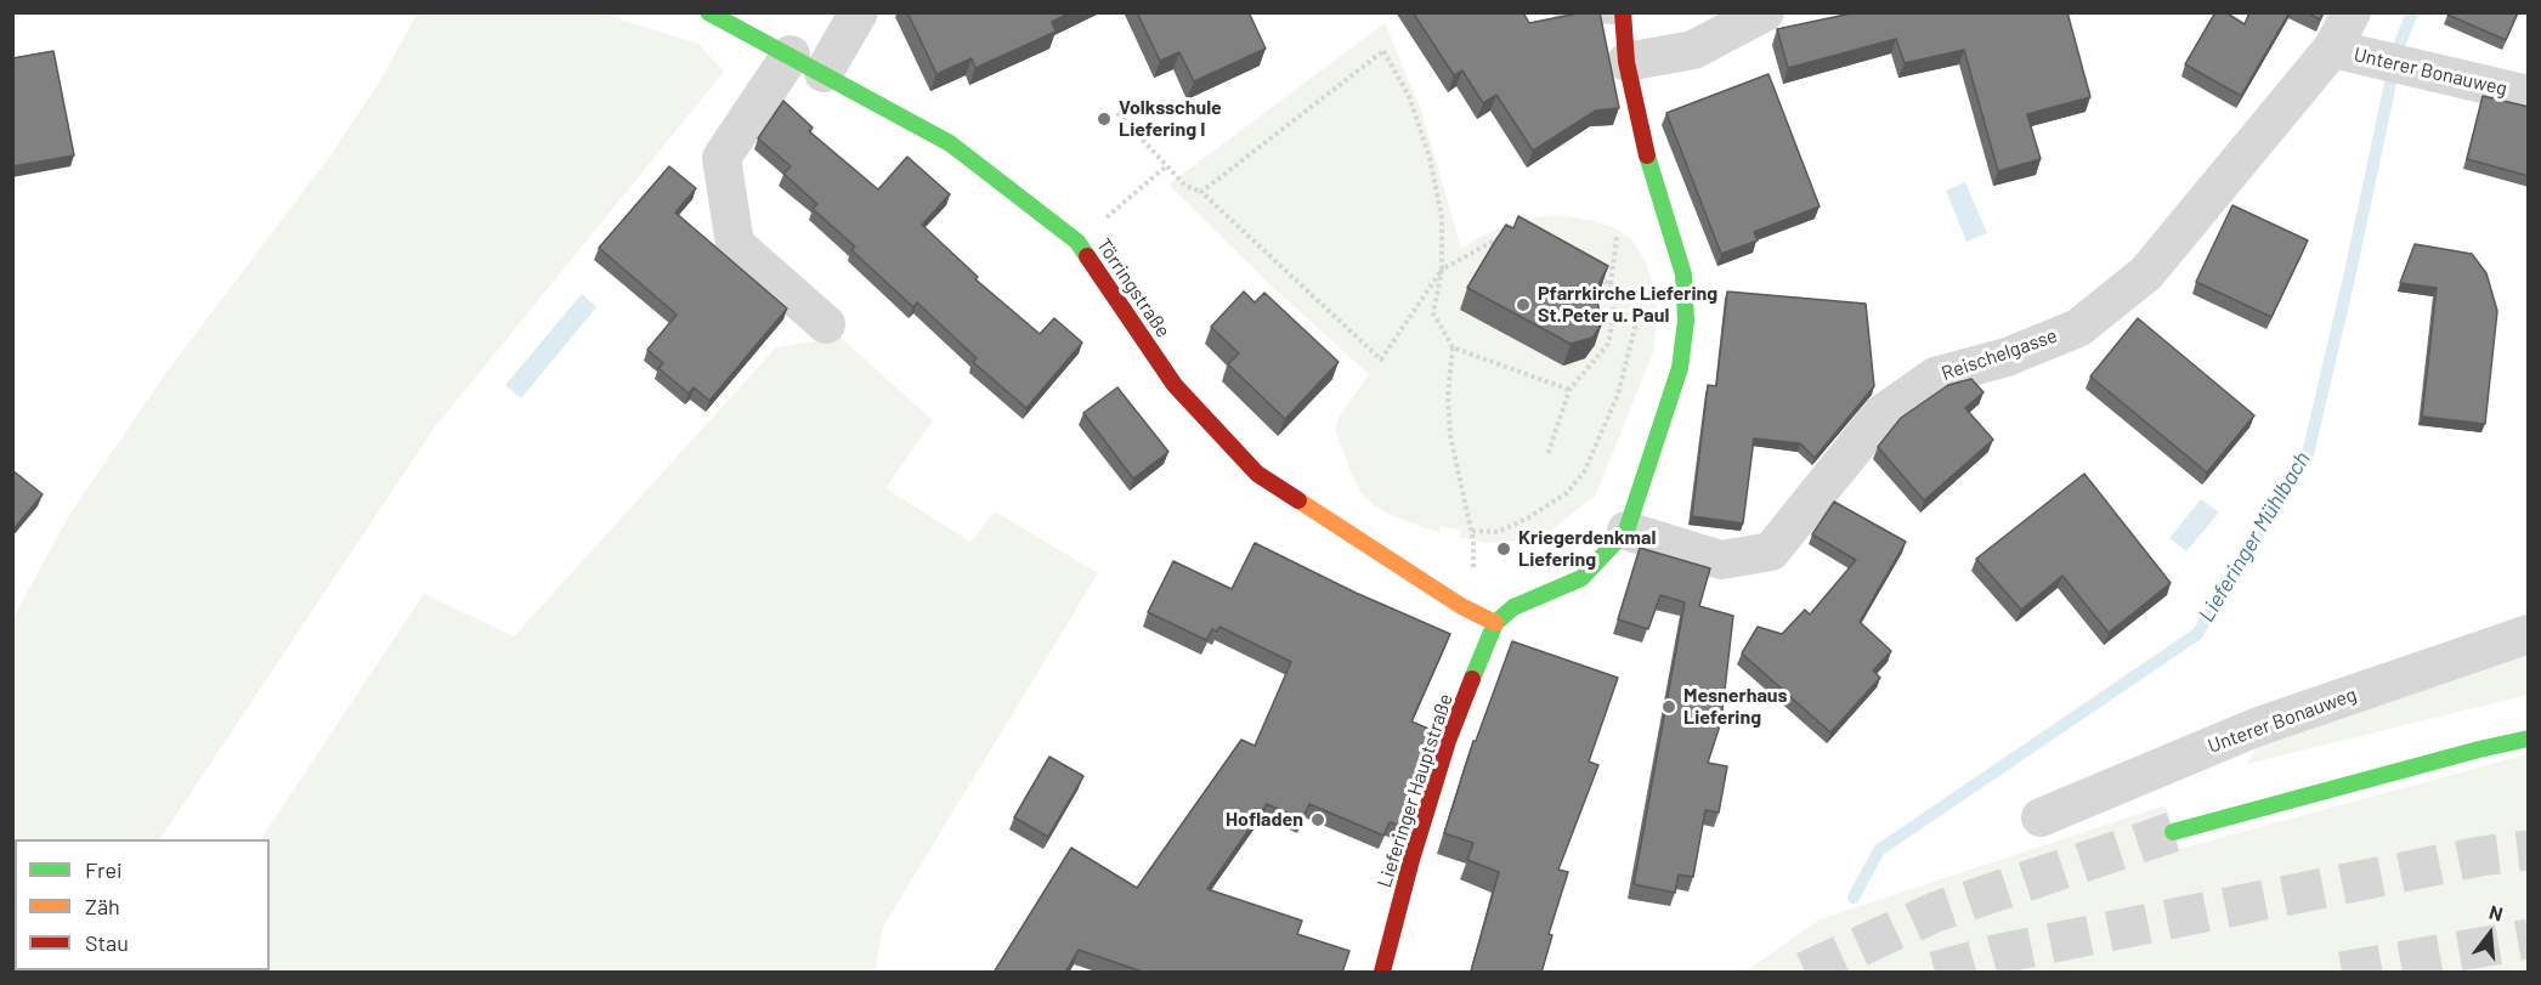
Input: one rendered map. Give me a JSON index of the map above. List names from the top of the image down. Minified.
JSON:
{"streets":{"main road":["Törringstraße","Lieferinger Hauptstraße"],"street":["Unterer Bonauweg","Reischelgasse"]},"crossings":[["Unterer Bonauweg","Reischelgasse"],["Törringstraße","Lieferinger Hauptstraße"]],"water":["Lieferinger Mühlbach"],"places":["Volksschule Liefering I","Pfarrkirche Liefering St.Peter u. Paul","Kriegerdenkmal Liefering","Mesnerhaus Liefering","Hofladen"],"legend":["Frei","Zäh","Stau"],"north":"top"}
